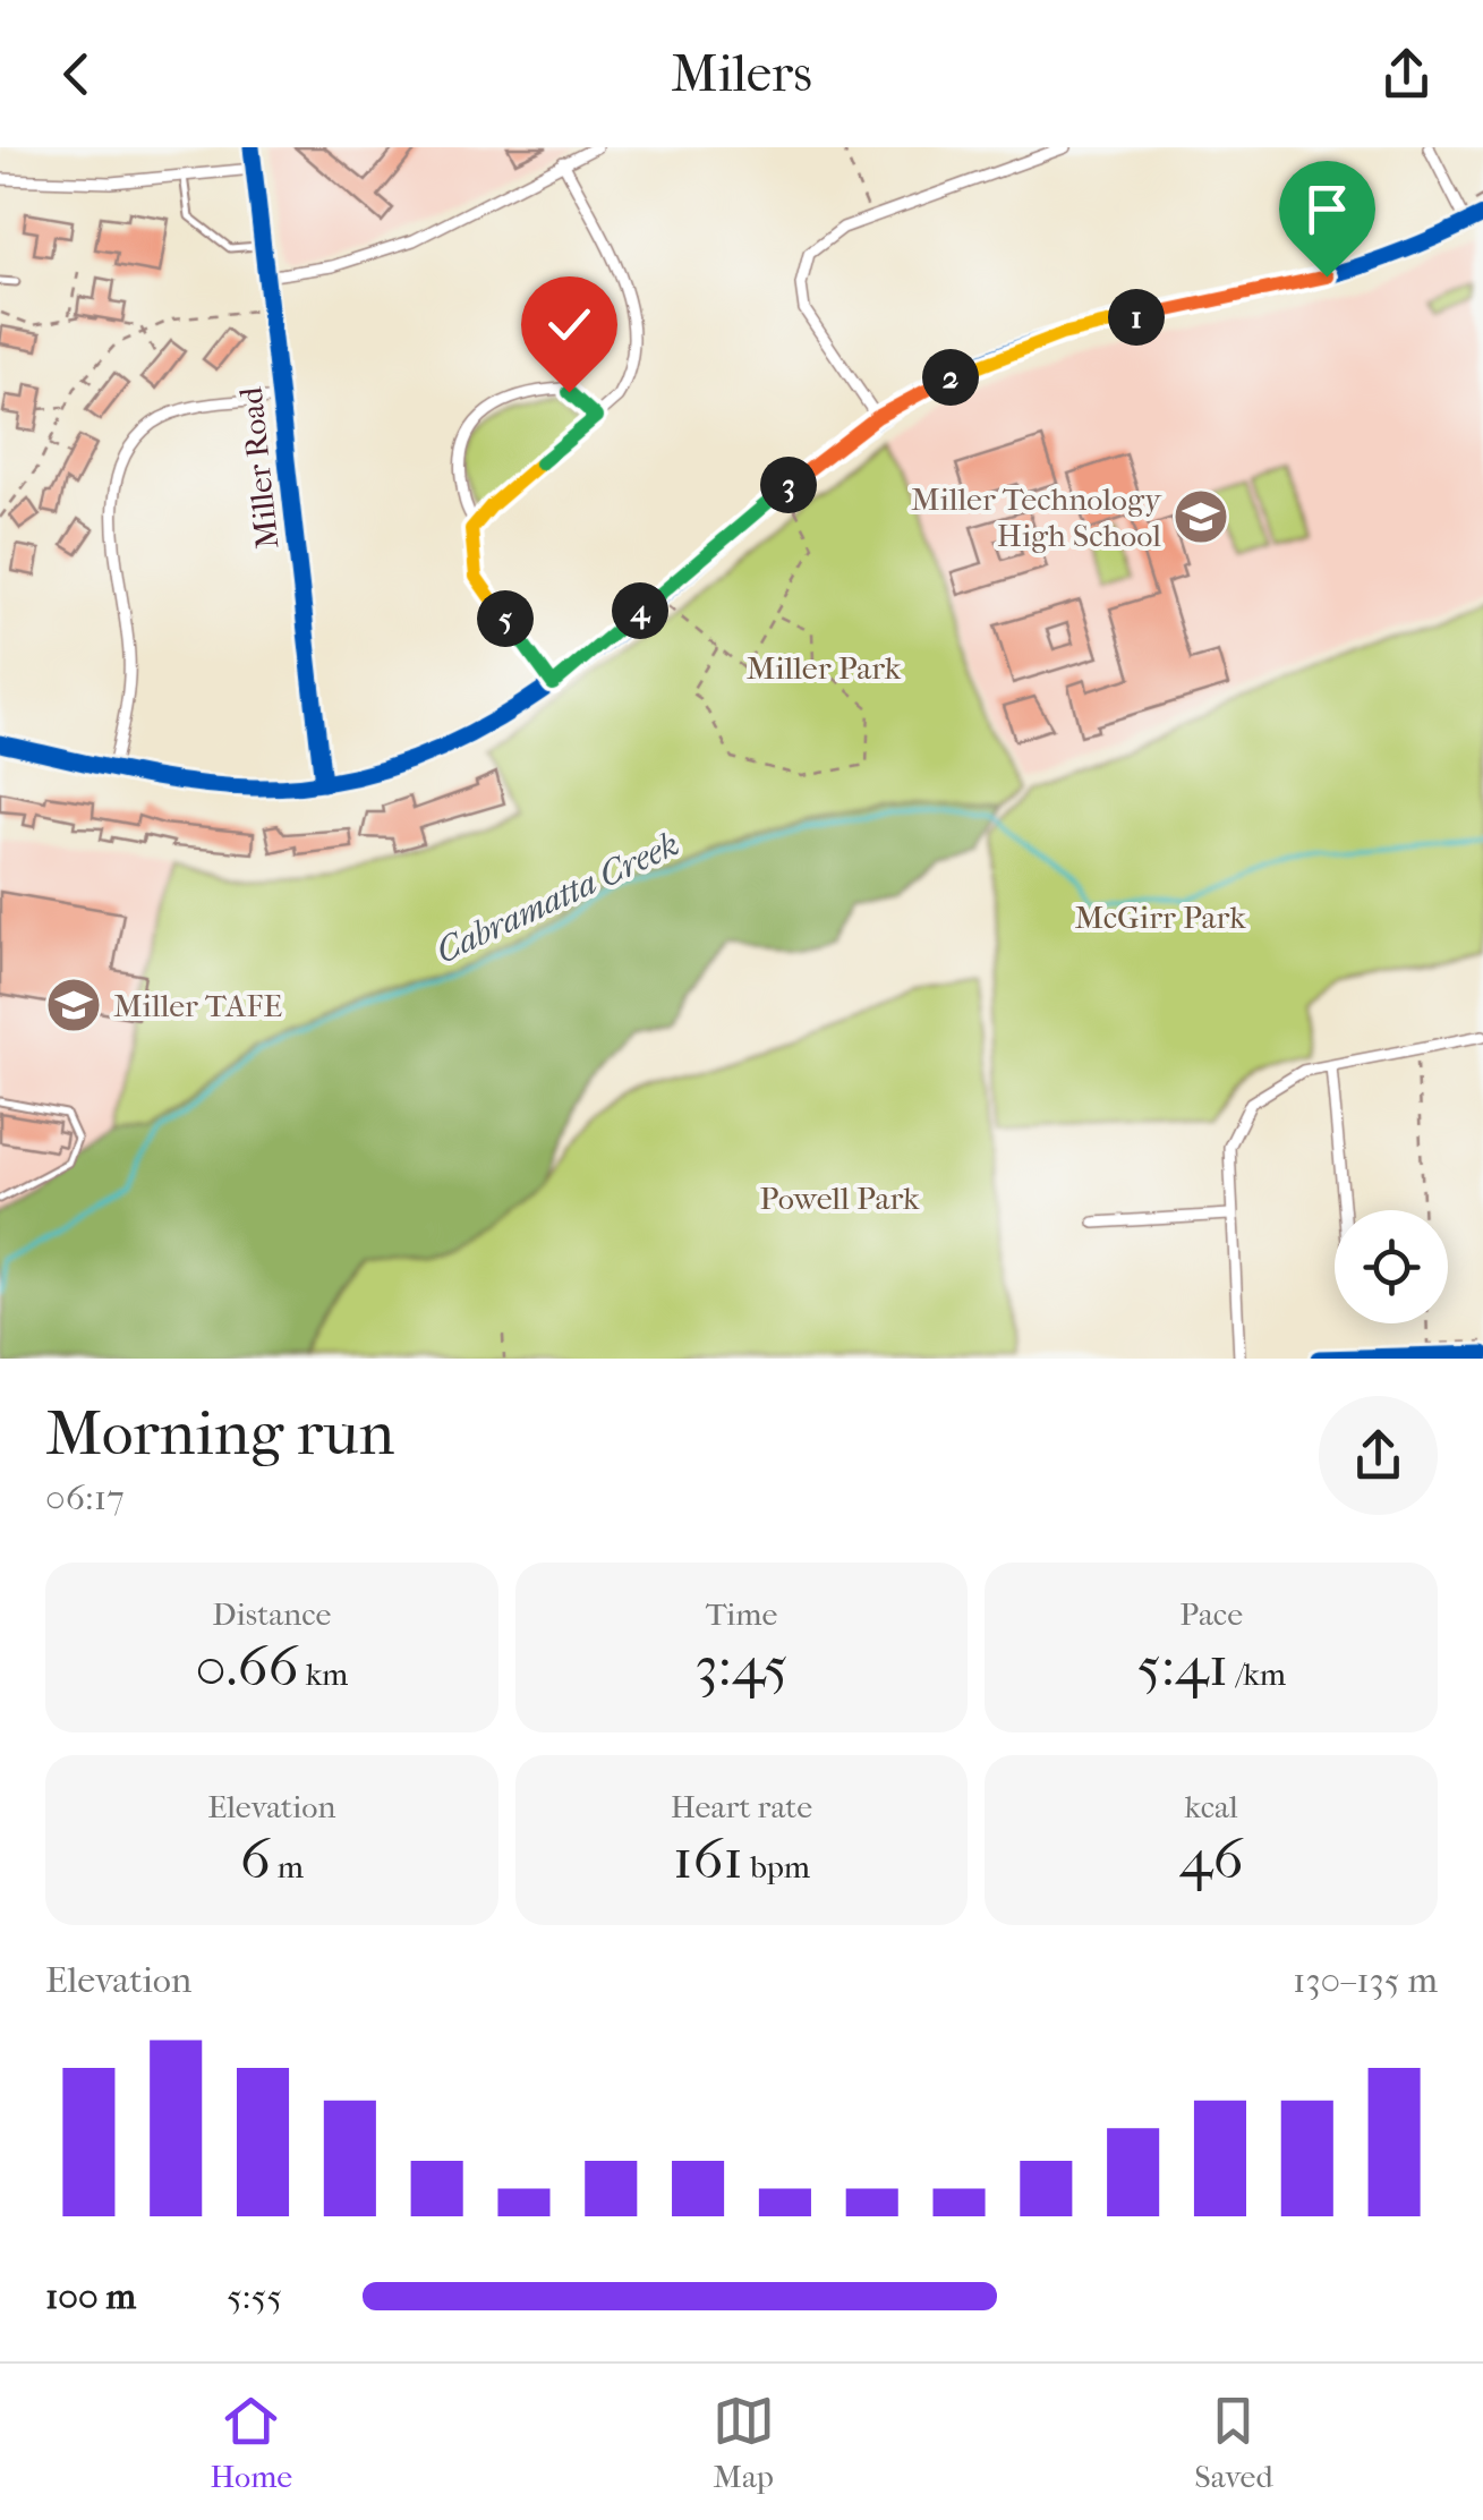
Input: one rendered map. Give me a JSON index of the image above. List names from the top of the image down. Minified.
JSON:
{"streets":{"street":["Miller Road"]},"water":["Cabramatta Creek"],"parks":["Miller Park","McGirr Park","Powell Park"],"places":{"school or university":["Miller Technology High School","Miller TAFE"]},"page":{"header":"Milers","pins":["1","2","3","4","5"],"heading":["Morning run","06:17"],"stats":[["Distance","0.66 km"],["Time","3:45"],["Pace","5:41 /km"],["Elevation","6 m"],["Heart rate","161 bpm"],["kcal","46"]],"chart":["Elevation","130–135 m"],"list":[{"name":"100 m","note":"5:55"}],"tabs":["Home","Map","Saved"]}}
